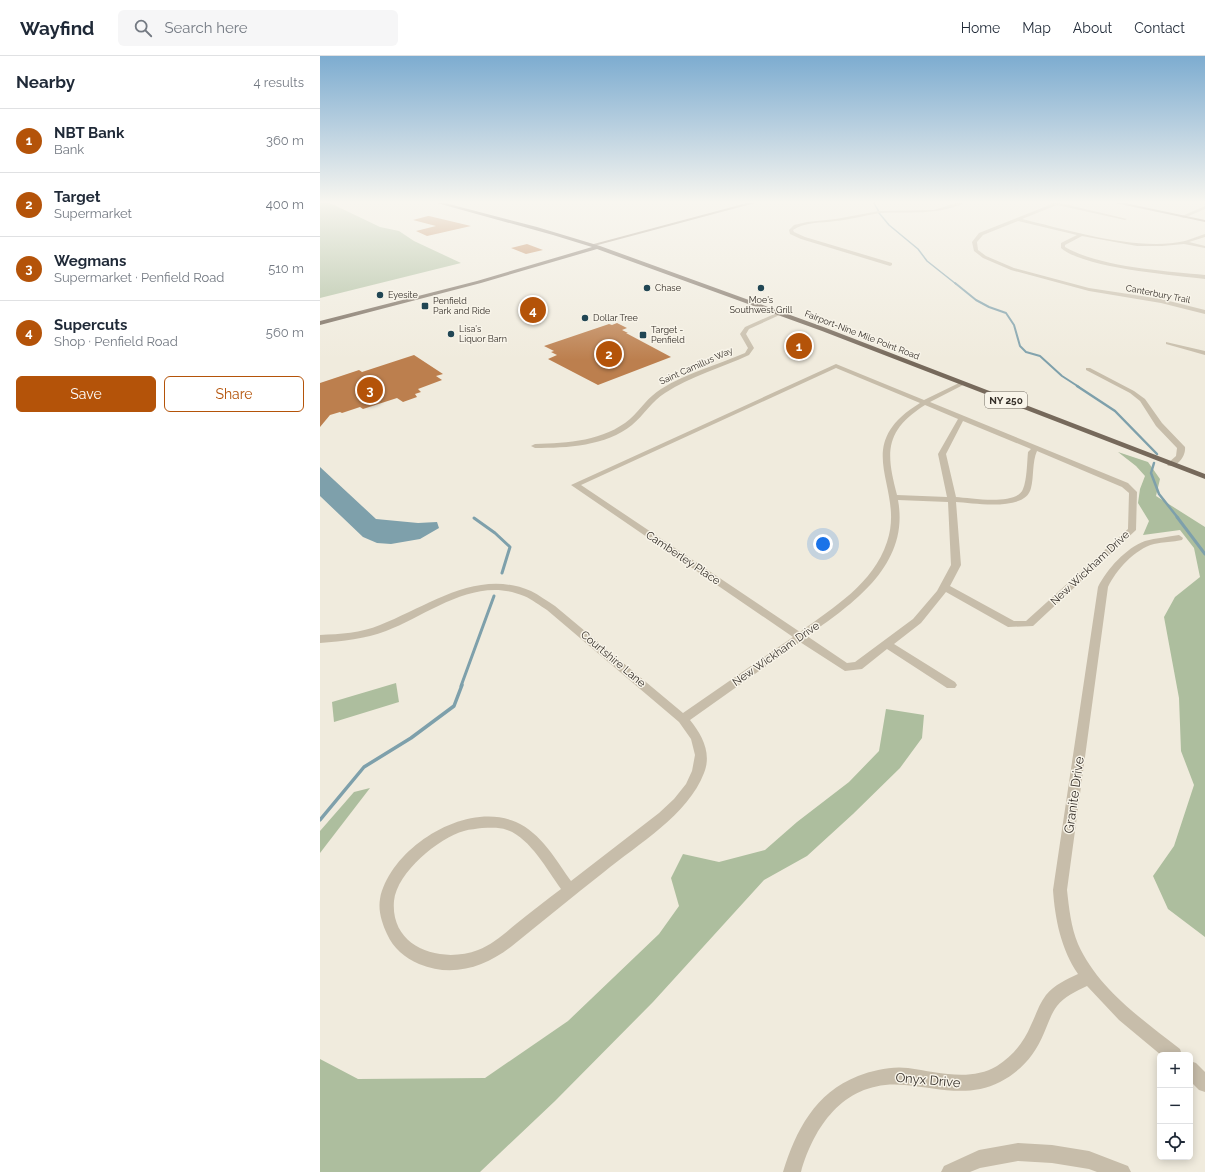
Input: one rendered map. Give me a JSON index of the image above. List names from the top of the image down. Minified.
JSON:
{"streets":{"main road":["Fairport-Nine Mile Point Road","NY 250"],"street":["Canterbury Trail","Saint Camillus Way","Camberley Place","New Wickham Drive","Courtshire Lane","Granite Drive","Onyx Drive"]},"crossings":[["Fairport-Nine Mile Point Road","Saint Camillus Way"],["Fairport-Nine Mile Point Road","New Wickham Drive"],["Camberley Place","New Wickham Drive"],["New Wickham Drive","Courtshire Lane"],["Granite Drive","Onyx Drive"]],"places":{"other":["Chase","Moe's Southwest Grill","Eyesite","Dollar Tree","Lisa's Liquor Barn"],"transit":["Penfield Park and Ride","Target - Penfield"]},"page":{"header":"Wayfind","search":"Search here","nav":["Home","Map","About","Contact"],"heading":["Nearby","4 results"],"list":[{"mark":"1","name":"NBT Bank","note":"Bank","value":"360 m"},{"mark":"2","name":"Target","note":"Supermarket","value":"400 m"},{"mark":"3","name":"Wegmans","note":"Supermarket · Penfield Road","value":"510 m"},{"mark":"4","name":"Supercuts","note":"Shop · Penfield Road","value":"560 m"}],"pins":["4","1","2","3"],"buttons":["Save","Share"],"map_buttons":["+","−"]}}
